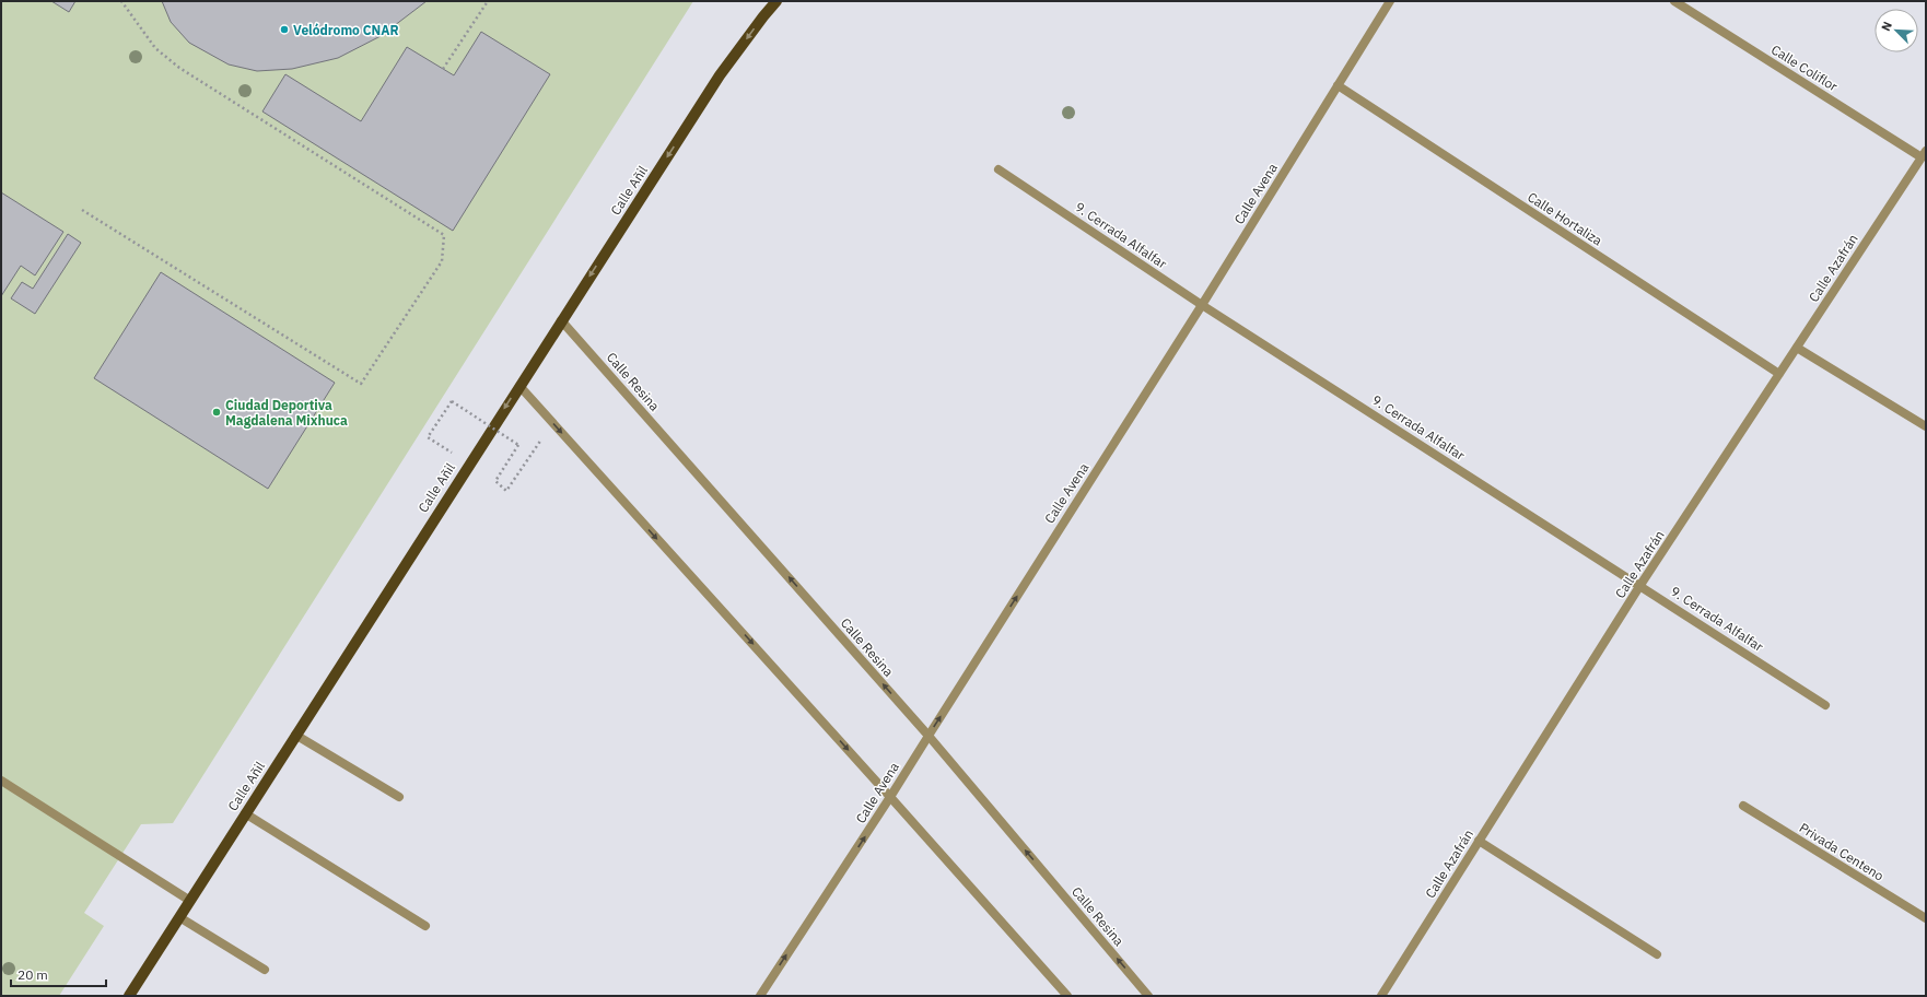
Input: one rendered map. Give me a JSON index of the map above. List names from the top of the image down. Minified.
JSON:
{"streets":{"main road":["Calle Añil"],"street":["Calle Coliflor","Calle Avena","Calle Hortaliza","9. Cerrada Alfalfar","Calle Azafrán","Calle Resina","Privada Centeno"]},"crossings":[["Calle Coliflor","Calle Azafrán"],["Calle Añil","Calle Resina"],["Calle Avena","Calle Hortaliza"],["Calle Avena","9. Cerrada Alfalfar"],["Calle Avena","Calle Resina"],["Calle Hortaliza","Calle Azafrán"],["9. Cerrada Alfalfar","Calle Azafrán"]],"one_way":["Calle Añil","Calle Avena"],"places":["Velódromo CNAR","Ciudad Deportiva Magdalena Mixhuca"],"scale_bar":"20 m","north":"top left"}
